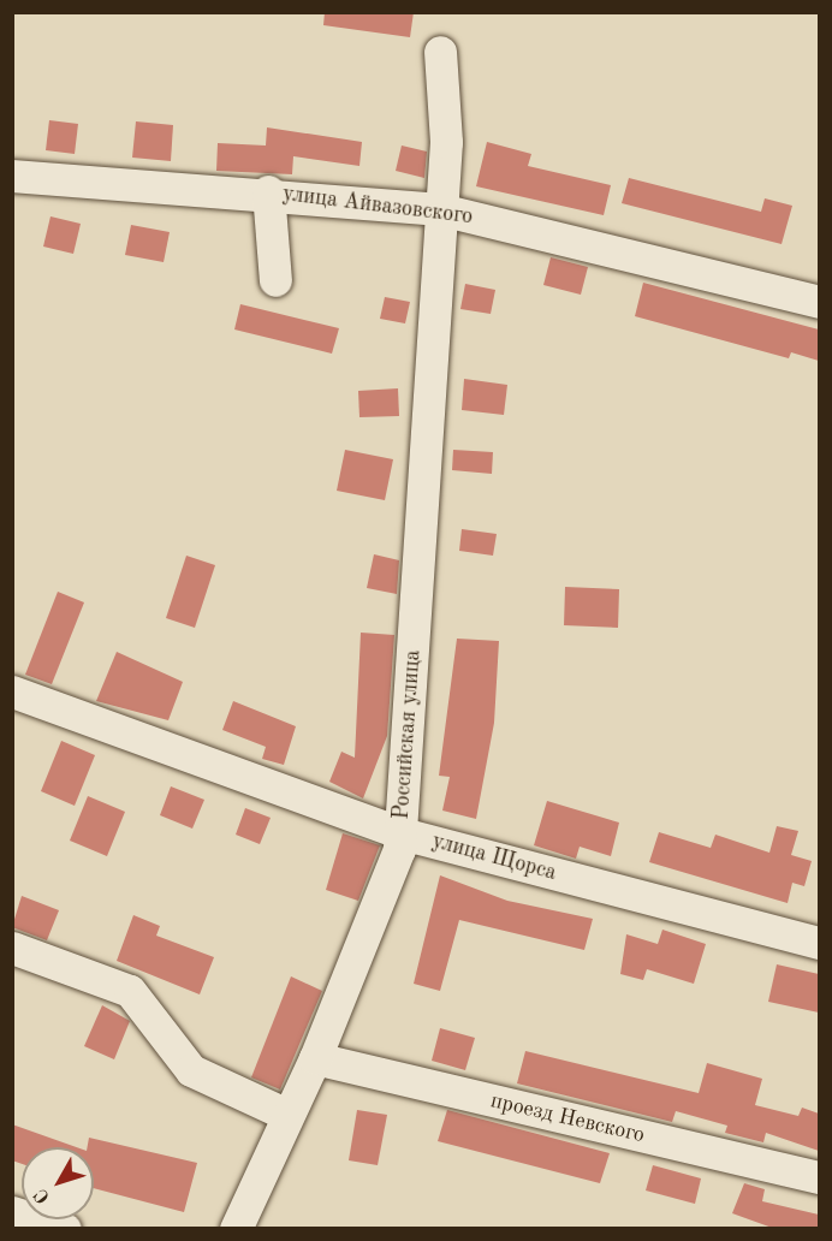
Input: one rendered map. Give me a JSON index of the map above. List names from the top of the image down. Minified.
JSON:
{"streets":{"street":["улица Айвазовского","Российская улица","улица Щорса","проезд Невского"]},"crossings":[["улица Айвазовского","Российская улица"],["Российская улица","улица Щорса"],["Российская улица","проезд Невского"]],"north":"bottom left"}
